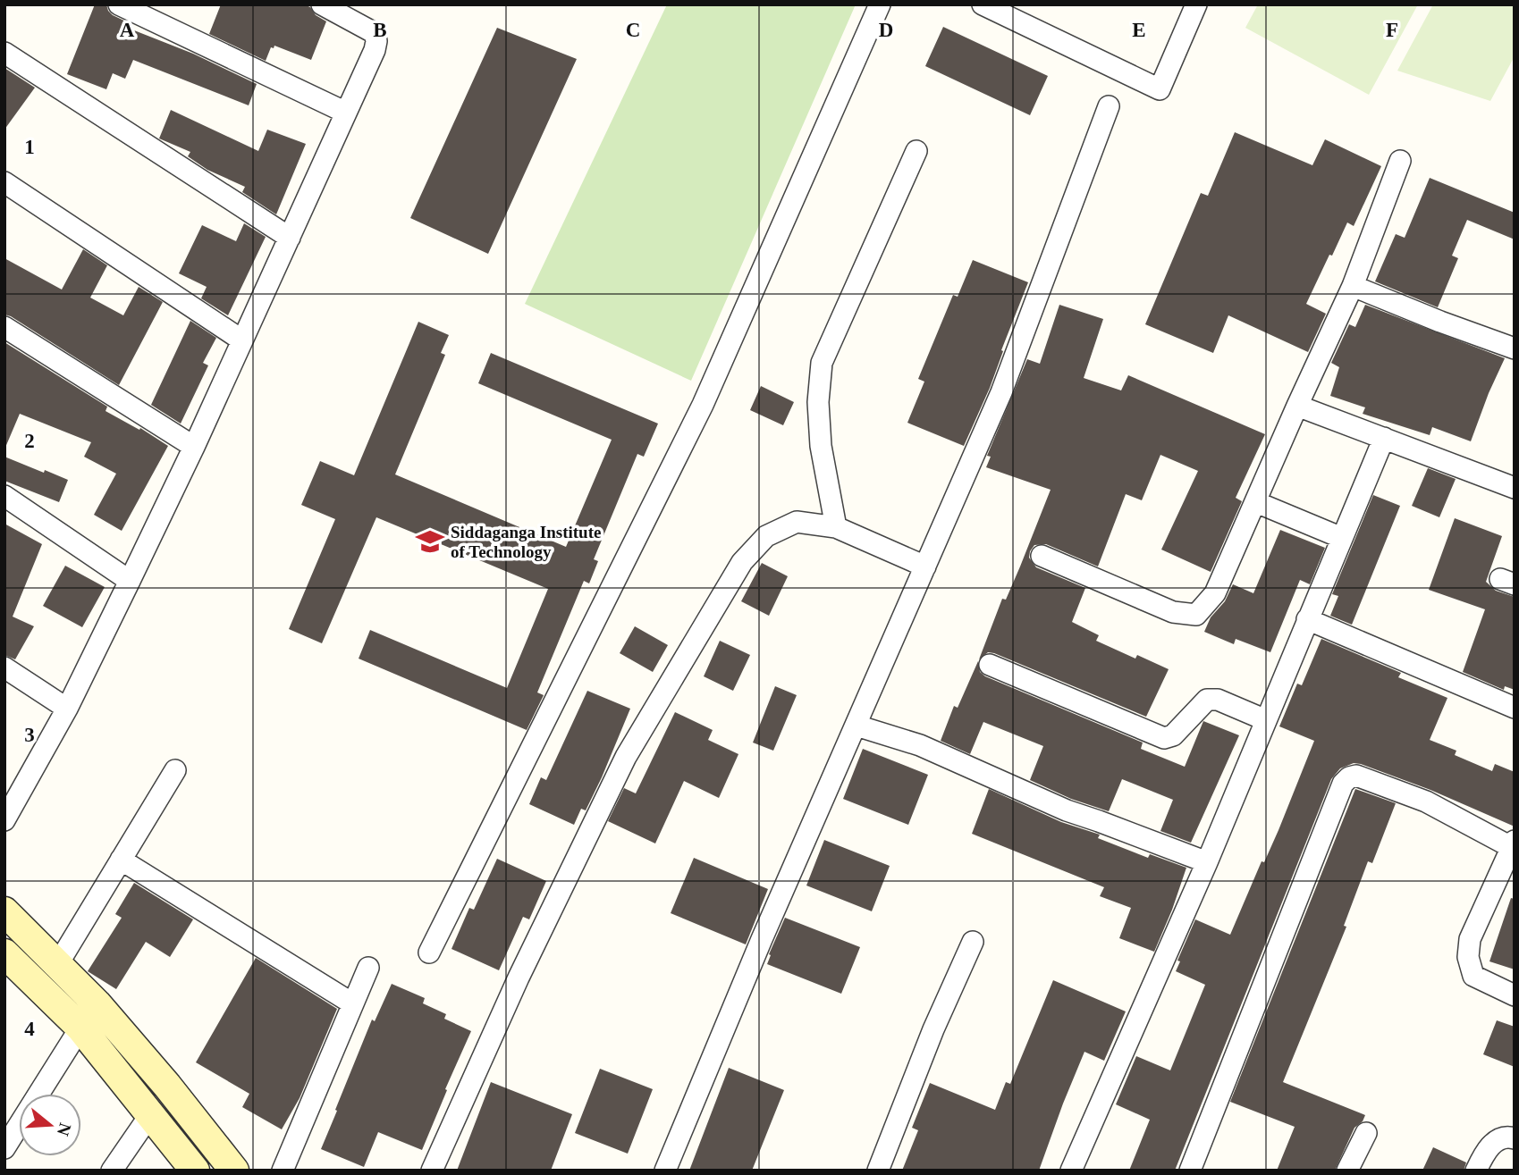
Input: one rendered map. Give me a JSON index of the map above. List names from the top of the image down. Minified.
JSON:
{"places":{"school or university":["Siddaganga Institute of Technology"]},"north":"right","grid":{"columns":["A","B","C","D","E","F"],"rows":["1","2","3","4"]}}
